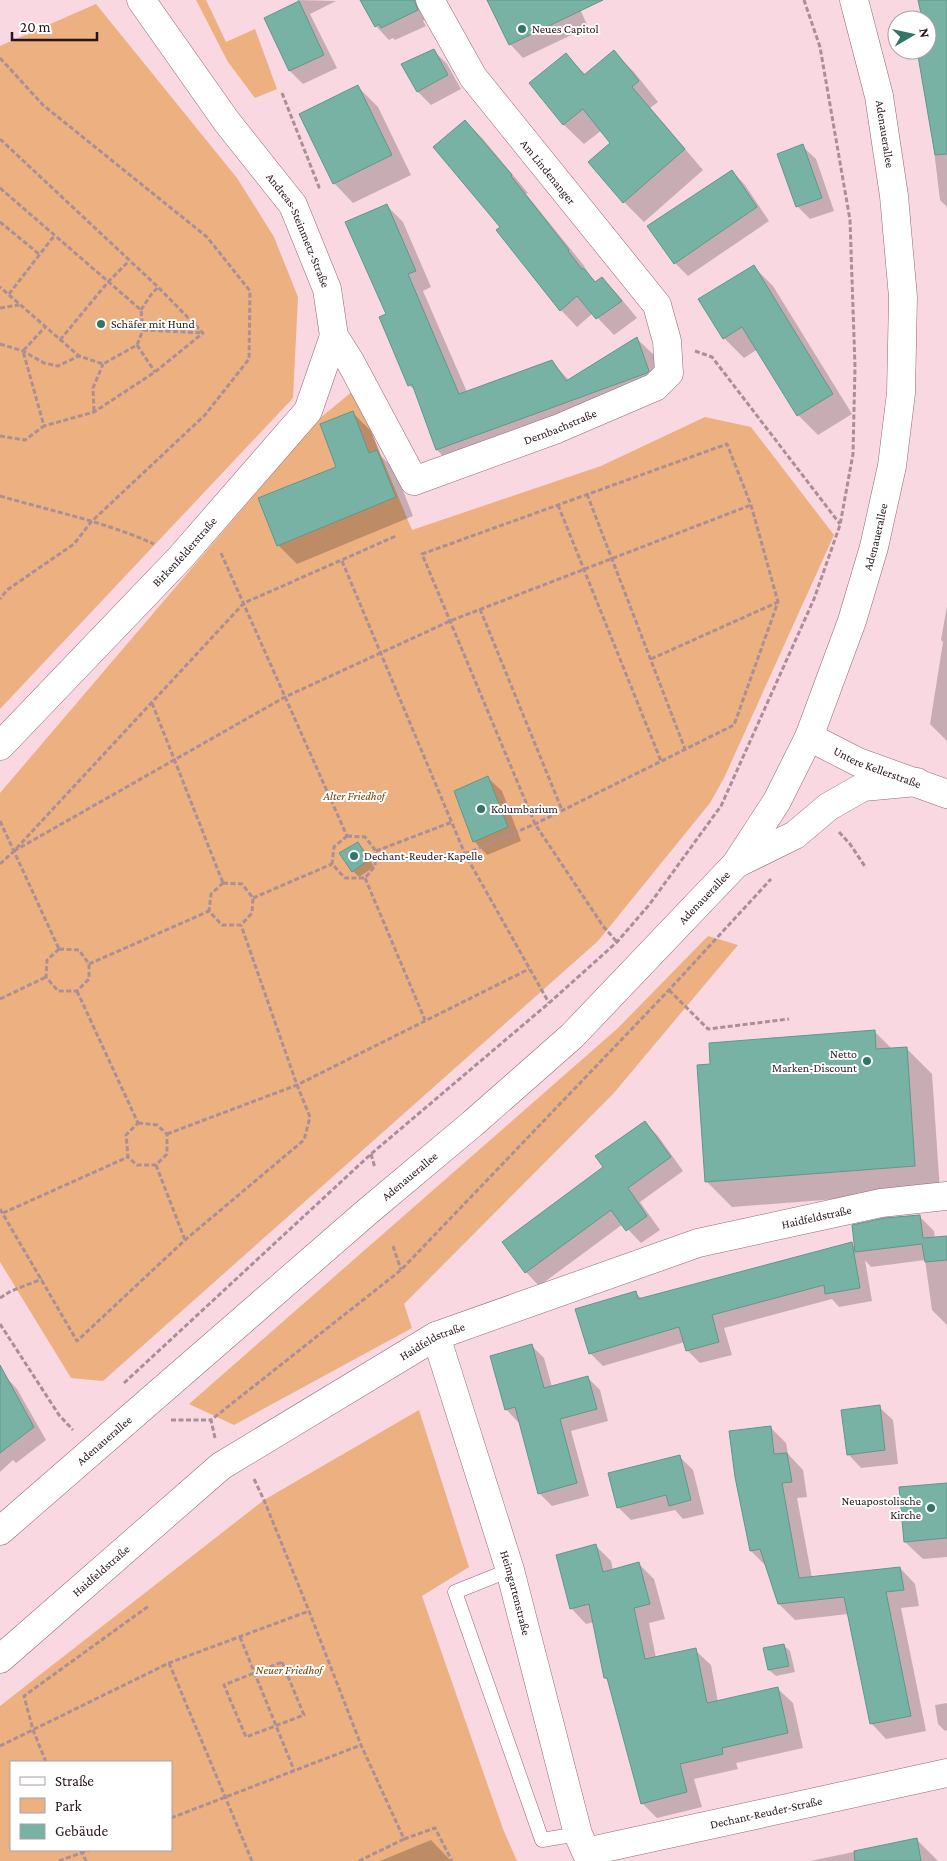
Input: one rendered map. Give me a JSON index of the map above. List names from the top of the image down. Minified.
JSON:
{"streets":{"street":["Adenauerallee","Am Lindenanger","Andreas-Steinmetz-Straße","Dernbachstraße","Birkenfelderstraße","Untere Kellerstraße","Haidfeldstraße","Heimgartenstraße","Dechant-Reuder-Straße"]},"crossings":[["Adenauerallee","Untere Kellerstraße"],["Am Lindenanger","Dernbachstraße"],["Andreas-Steinmetz-Straße","Dernbachstraße"],["Andreas-Steinmetz-Straße","Birkenfelderstraße"],["Haidfeldstraße","Heimgartenstraße"],["Heimgartenstraße","Dechant-Reuder-Straße"]],"parks":["Alter Friedhof","Neuer Friedhof"],"places":["Neues Capitol","Schäfer mit Hund","Kolumbarium","Dechant-Reuder-Kapelle","Netto Marken-Discount","Neuapostolische Kirche"],"legend":["Straße","Park","Gebäude"],"scale_bar":"20 m","north":"right"}
